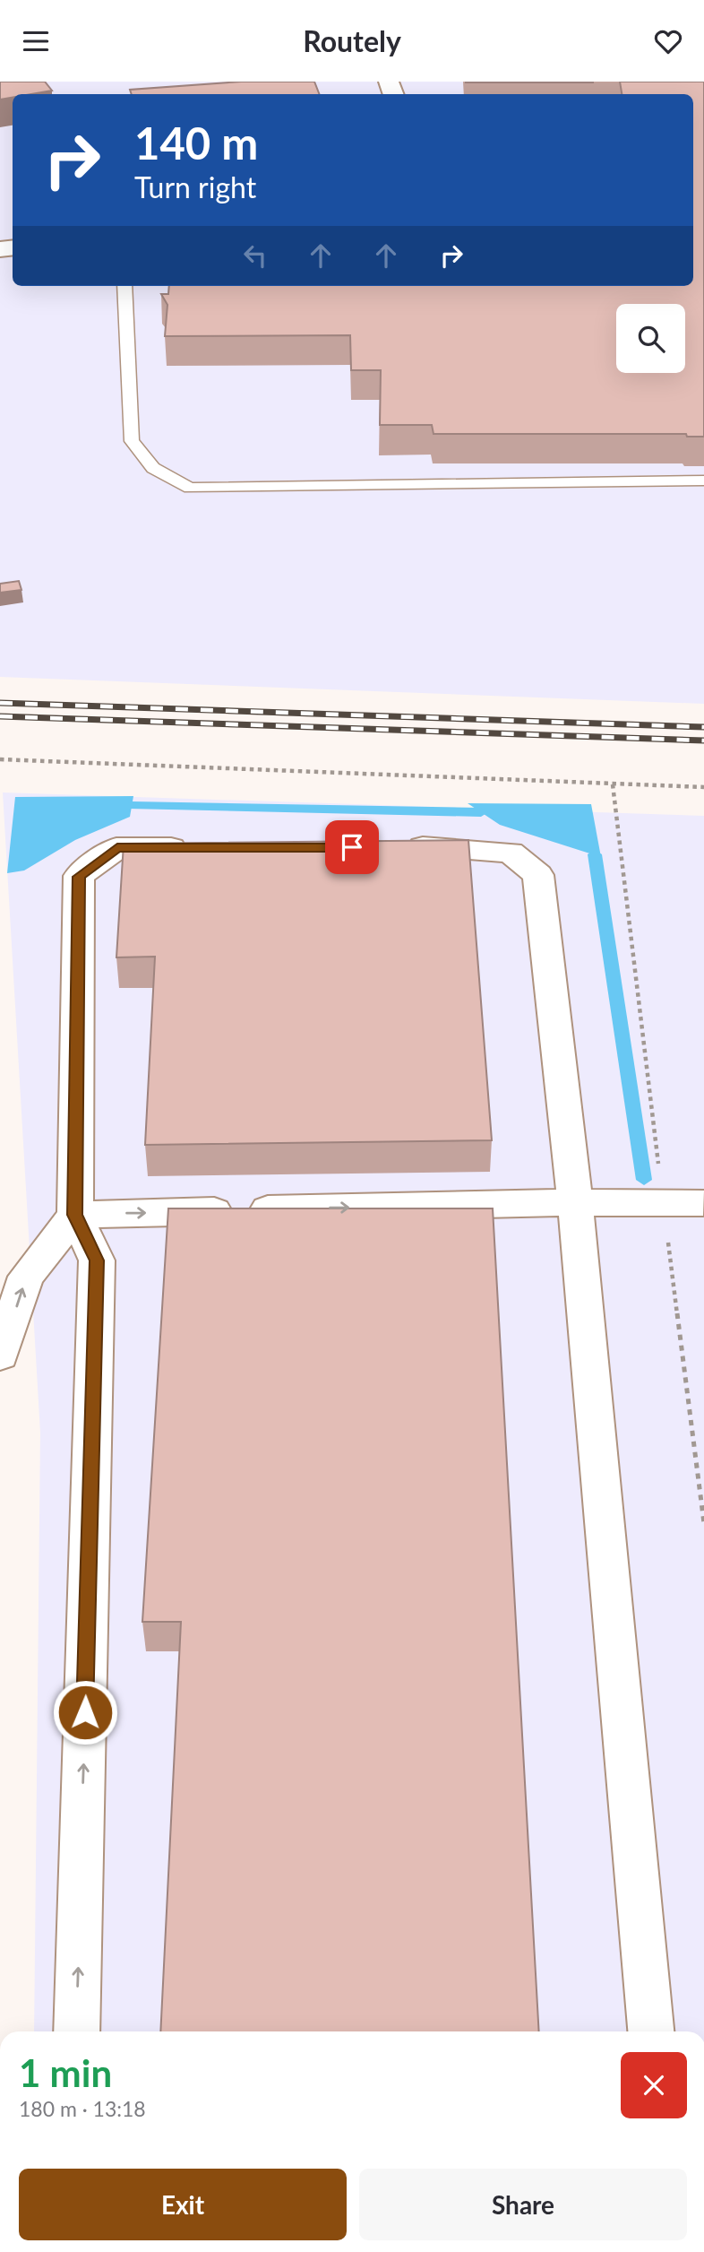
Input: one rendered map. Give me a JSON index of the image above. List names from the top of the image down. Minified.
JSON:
{"page":{"header":"Routely","turn":["140 m","Turn right"],"heading":["1 min","180 m · 13:18"],"buttons":["Exit","Share"]}}
